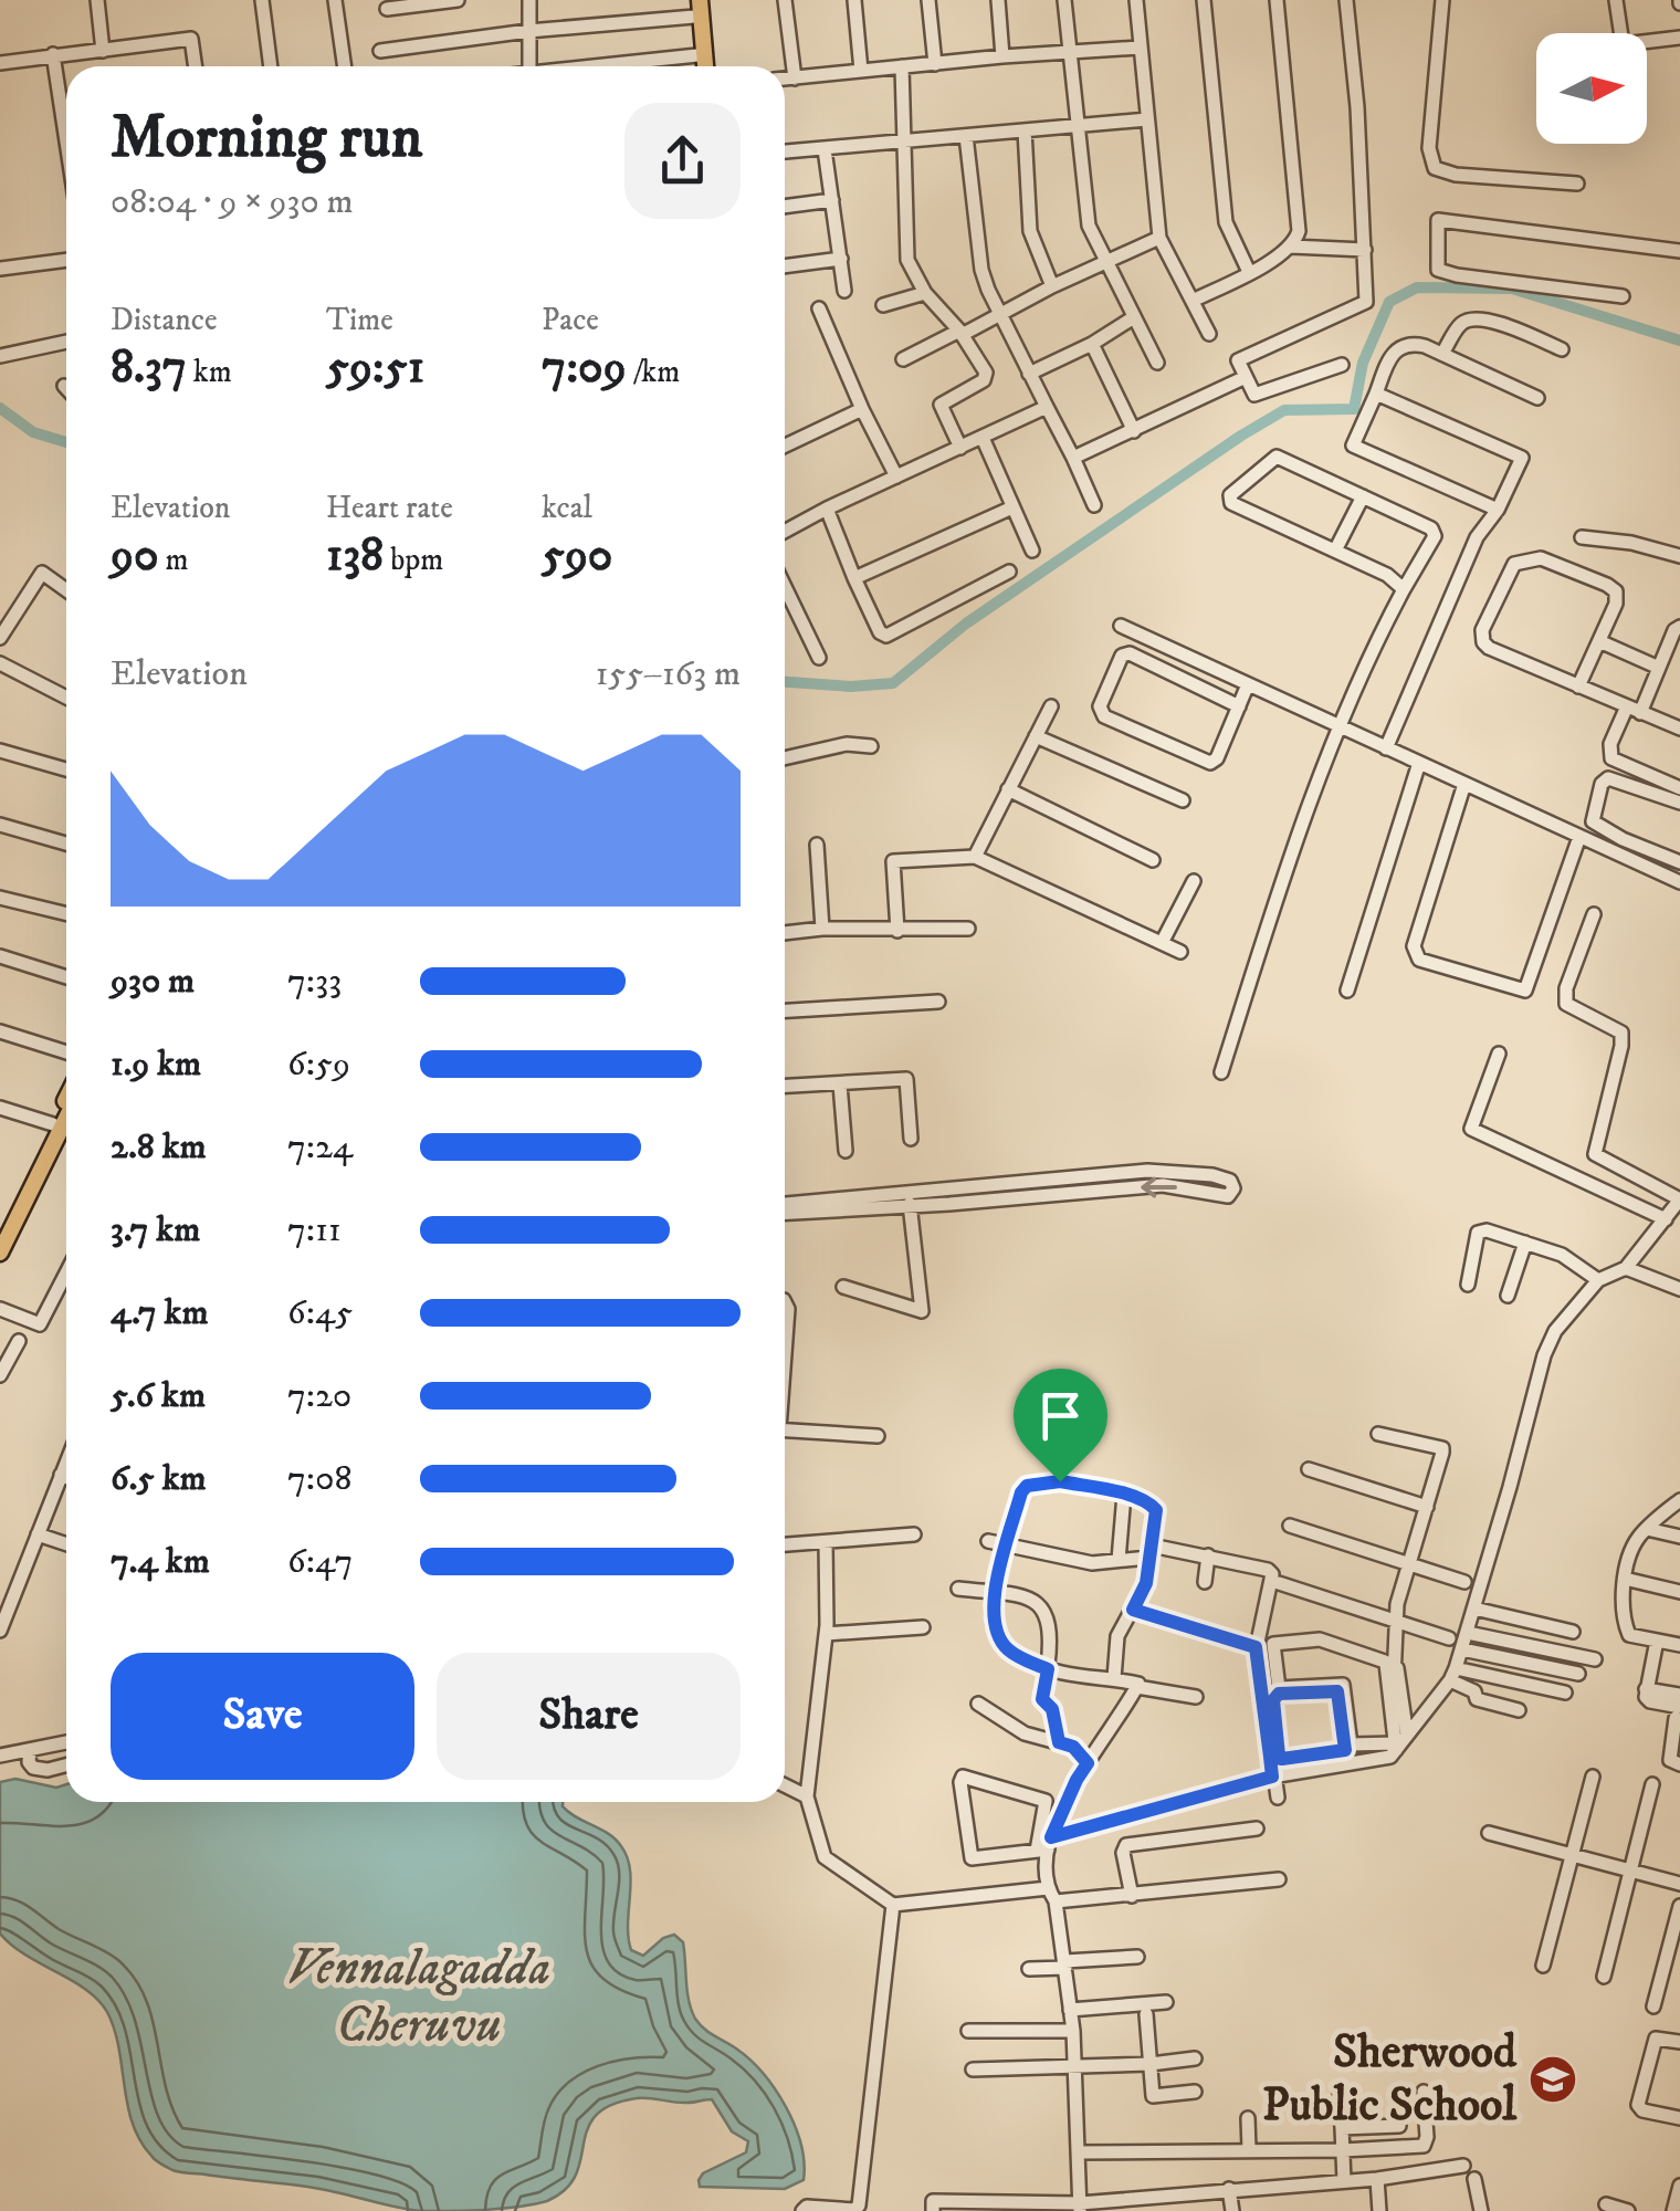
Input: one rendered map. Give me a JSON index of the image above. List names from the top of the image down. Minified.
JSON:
{"water":["Vennalagadda Cheruvu"],"places":{"school or university":["Sherwood Public School"]},"north":"right","page":{"heading":["Morning run","08:04 · 9 × 930 m"],"stats":[["Distance","8.37 km"],["Time","59:51"],["Pace","7:09 /km"],["Elevation","90 m"],["Heart rate","138 bpm"],["kcal","590"]],"chart":["Elevation","155–163 m"],"list":[{"name":"930 m","note":"7:33"},{"name":"1.9 km","note":"6:59"},{"name":"2.8 km","note":"7:24"},{"name":"3.7 km","note":"7:11"},{"name":"4.7 km","note":"6:45"},{"name":"5.6 km","note":"7:20"},{"name":"6.5 km","note":"7:08"},{"name":"7.4 km","note":"6:47"}],"buttons":["Save","Share"]}}
